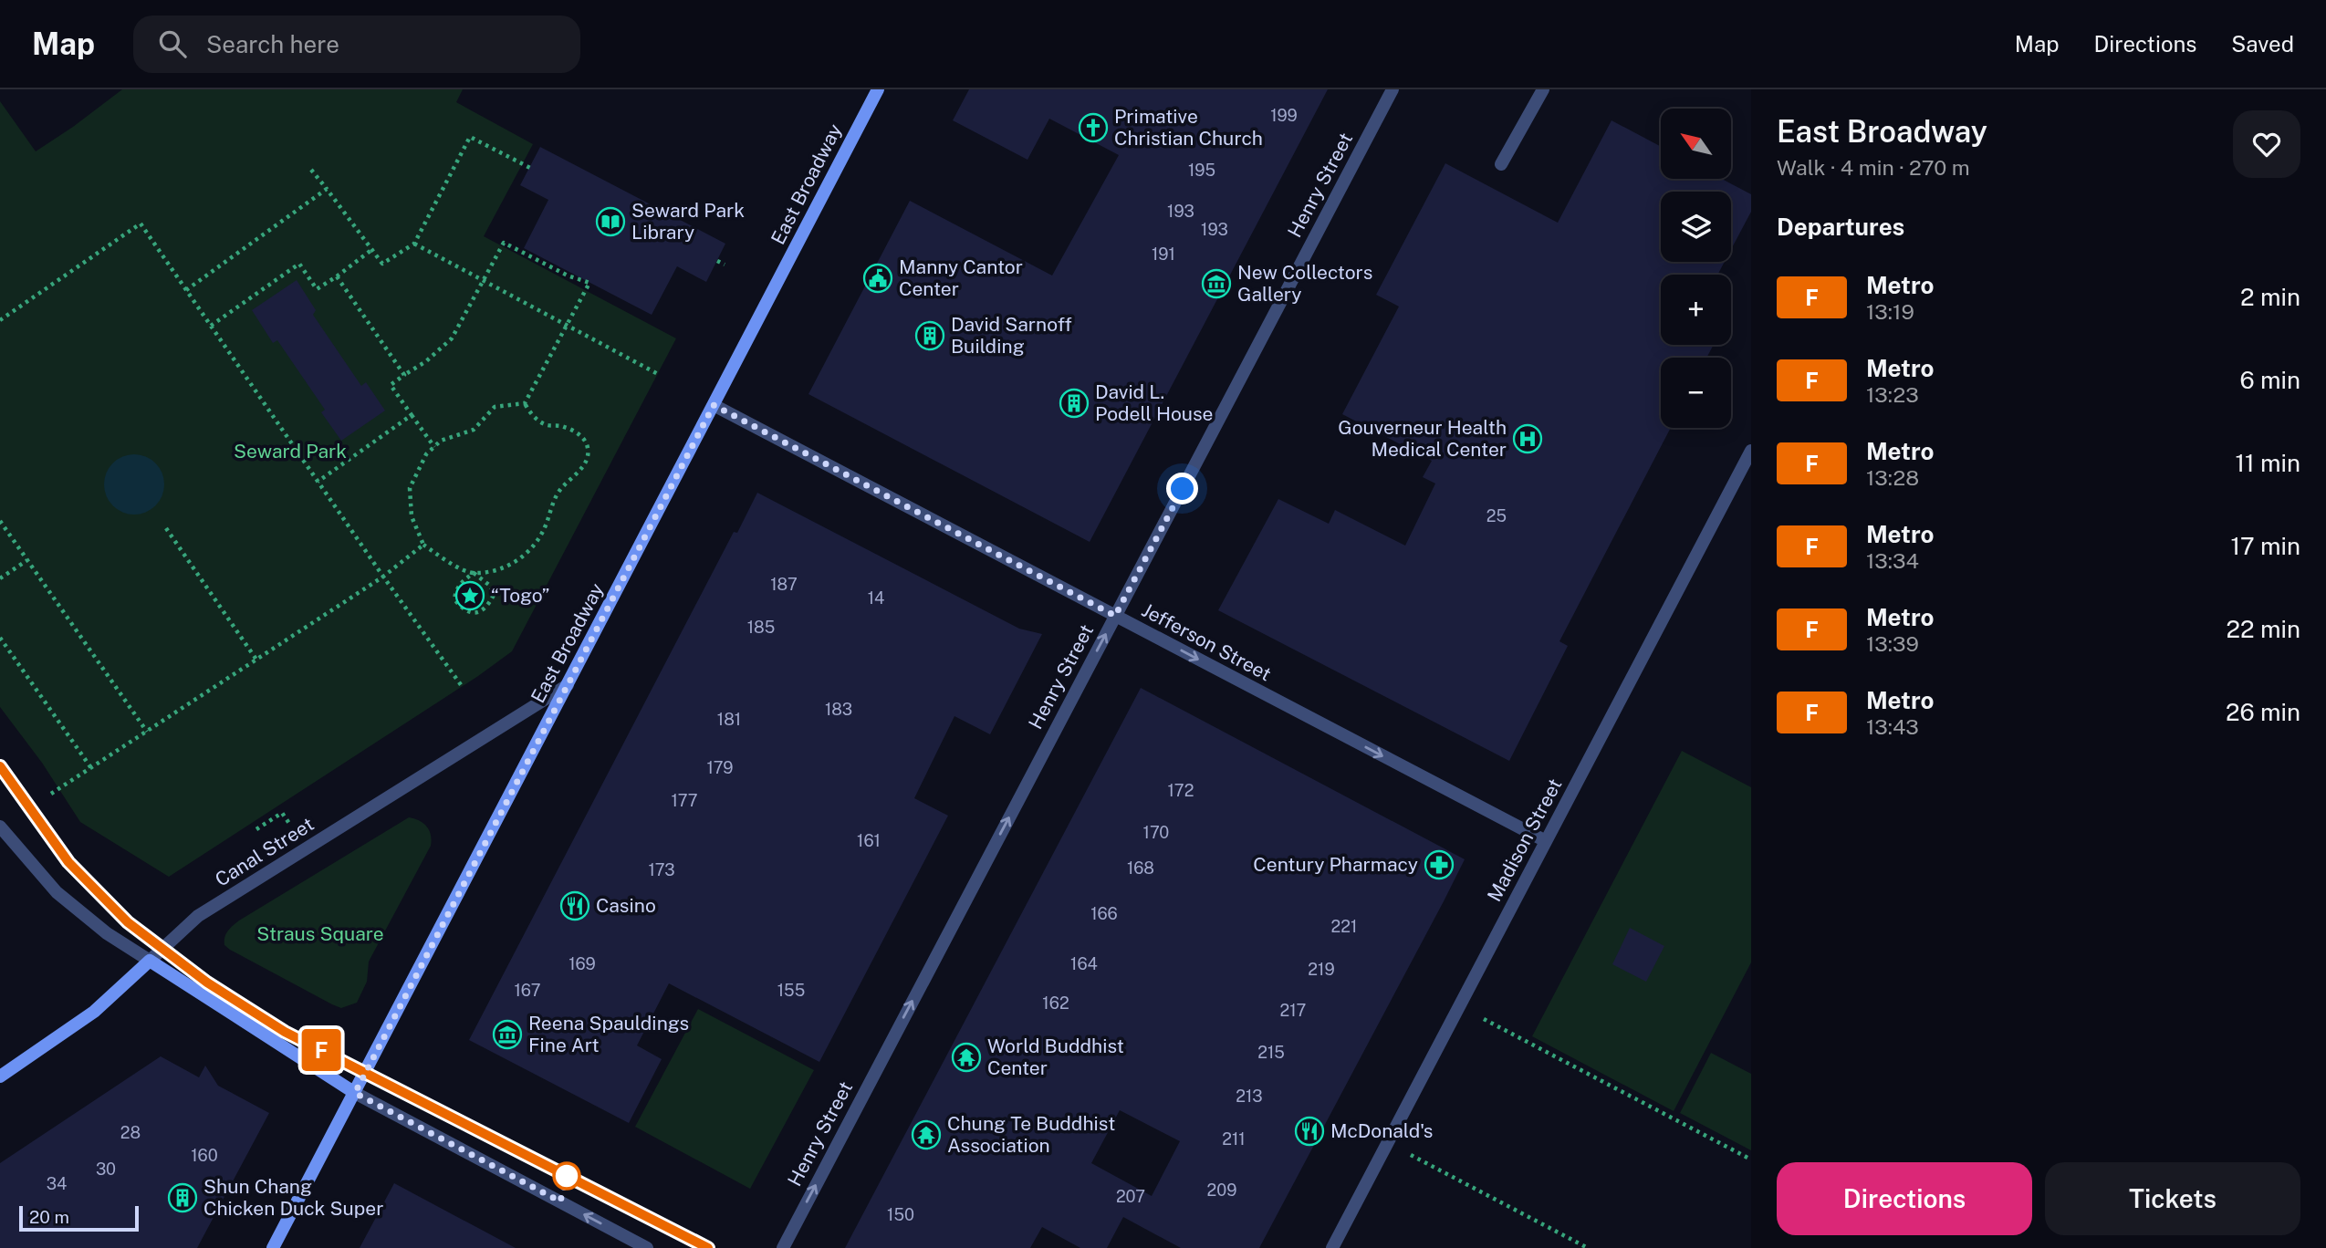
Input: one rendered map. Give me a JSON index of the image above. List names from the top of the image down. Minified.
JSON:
{"streets":{"main road":["East Broadway","Canal Street"],"street":["Henry Street","Jefferson Street","Madison Street"]},"crossings":[["East Broadway","Jefferson Street"],["East Broadway","Canal Street"],["Henry Street","Jefferson Street"],["Jefferson Street","Madison Street"]],"one_way":["Henry Street","Jefferson Street"],"parks":["Seward Park","Straus Square"],"places":{"church":["Primative Christian Church"],"library":["Seward Park Library"],"public building":["Manny Cantor Center"],"museum":["New Collectors Gallery","Reena Spauldings Fine Art"],"building":["David Sarnoff Building","David L. Podell House","Shun Chang Chicken Duck Super"],"hospital":["Gouverneur Health Medical Center"],"place":["“Togo”"],"pharmacy":["Century Pharmacy"],"restaurant":["Casino","McDonald's"],"temple":["World Buddhist Center","Chung Te Buddhist Association"]},"lines":["metro line F"],"house_numbers":["199","195","193","193","191","25","187","14","185","183","181","179","172","177","170","161","168","173","166","221","169","164","219","167","155","162","217","215","213","28","211","160","30","34","209","207","150"],"scale_bar":"20 m","north":"top left","page":{"header":"Map","search":"Search here","nav":["Map","Directions","Saved"],"on_map":"F","heading":[["East Broadway","Walk · 4 min · 270 m"],"Departures"],"map_buttons":["+","−"],"list":[{"mark":"F","name":"Metro","note":"13:19","value":"2 min"},{"mark":"F","name":"Metro","note":"13:23","value":"6 min"},{"mark":"F","name":"Metro","note":"13:28","value":"11 min"},{"mark":"F","name":"Metro","note":"13:34","value":"17 min"},{"mark":"F","name":"Metro","note":"13:39","value":"22 min"},{"mark":"F","name":"Metro","note":"13:43","value":"26 min"}],"buttons":["Directions","Tickets"],"scale":"20 m"}}
